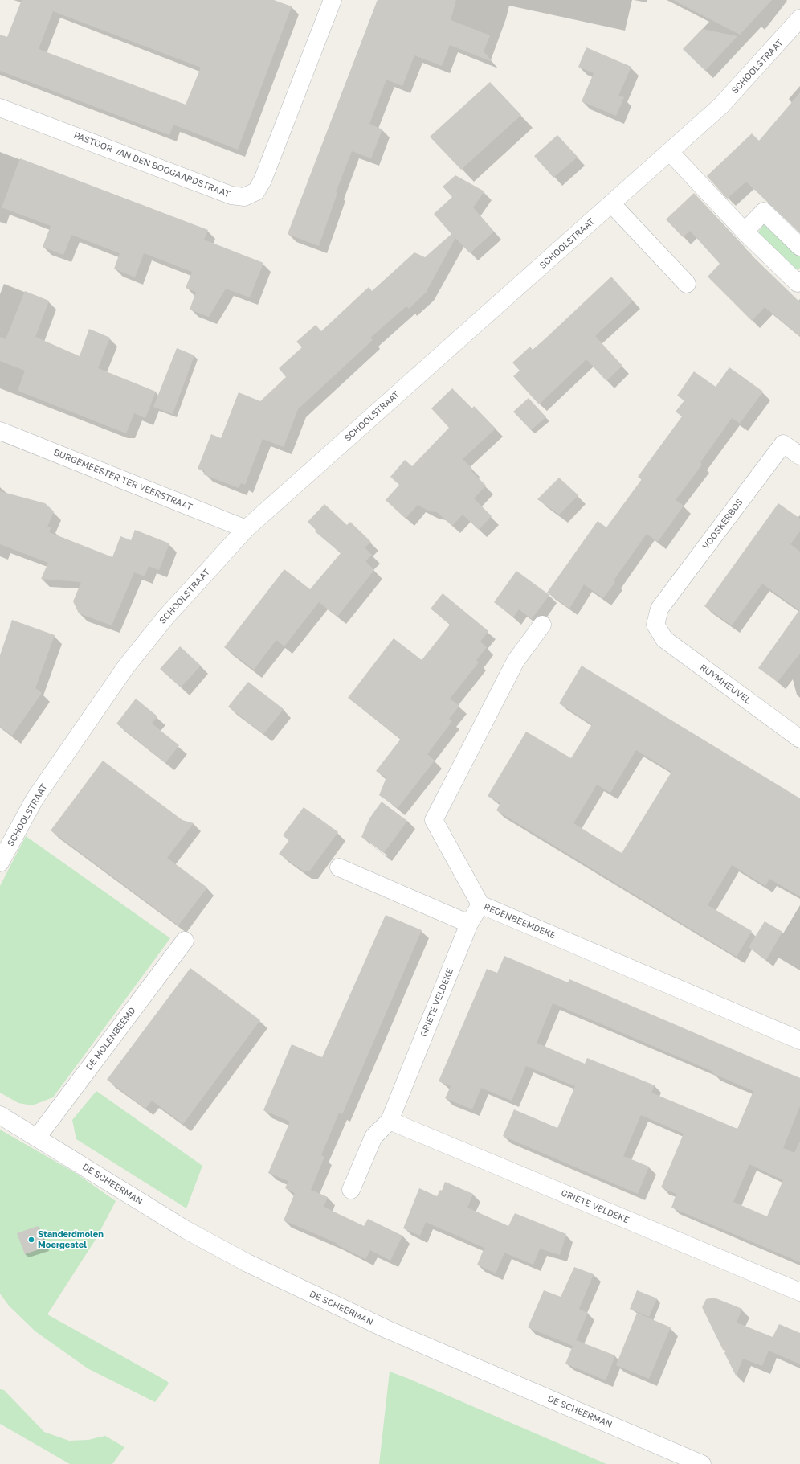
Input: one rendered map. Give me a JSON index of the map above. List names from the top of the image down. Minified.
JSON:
{"streets":{"street":["SCHOOLSTRAAT","PASTOOR VAN DEN BOOGAARDSTRAAT","BURGEMEESTER TER VEERSTRAAT","VOOSKERBOS","RUYMHEUVEL","REGENBEEMDEKE","GRIETE VELDEKE","DE MOLENBEEMD","DE SCHEERMAN"]},"crossings":[["SCHOOLSTRAAT","BURGEMEESTER TER VEERSTRAAT"],["VOOSKERBOS","RUYMHEUVEL"],["REGENBEEMDEKE","GRIETE VELDEKE"],["DE MOLENBEEMD","DE SCHEERMAN"]],"places":["Standerdmolen Moergestel"]}
